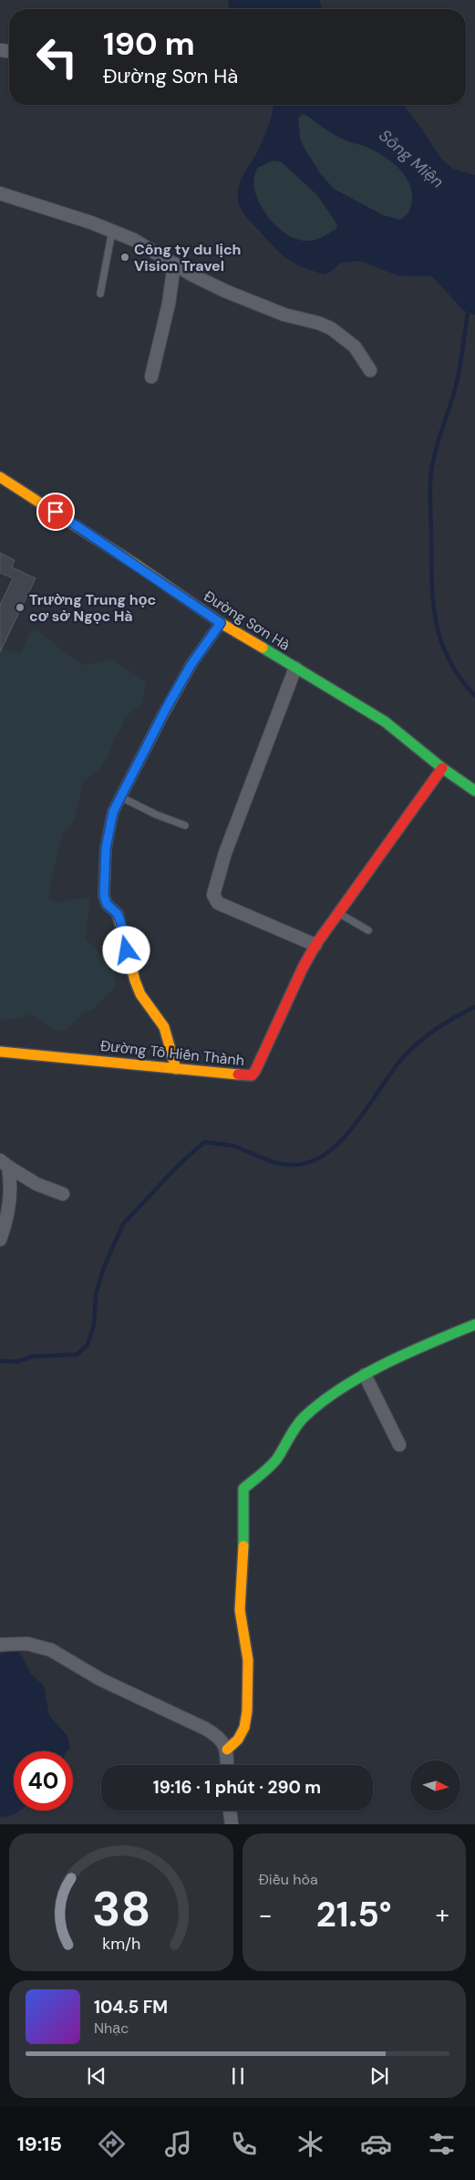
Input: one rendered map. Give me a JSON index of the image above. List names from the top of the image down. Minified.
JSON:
{"streets":{"street":["Đường Sơn Hà","Đường Tô Hiến Thành"]},"crossings":[["Đường Sơn Hà","Đường Tô Hiến Thành"]],"water":["Sông Miện"],"places":["Công ty du lịch Vision Travel","Trường Trung học cơ sở Ngọc Hà"],"north":"right","page":{"turn":["190 m","Đường Sơn Hà"],"limit":"40","trip":"19:16 · 1 phút · 290 m","tile":"Điều hòa","heat":["−","21.5°","+"],"song":["104.5 FM","Nhạc"],"tabs":"19:15","gauge":["38","km/h"]}}
